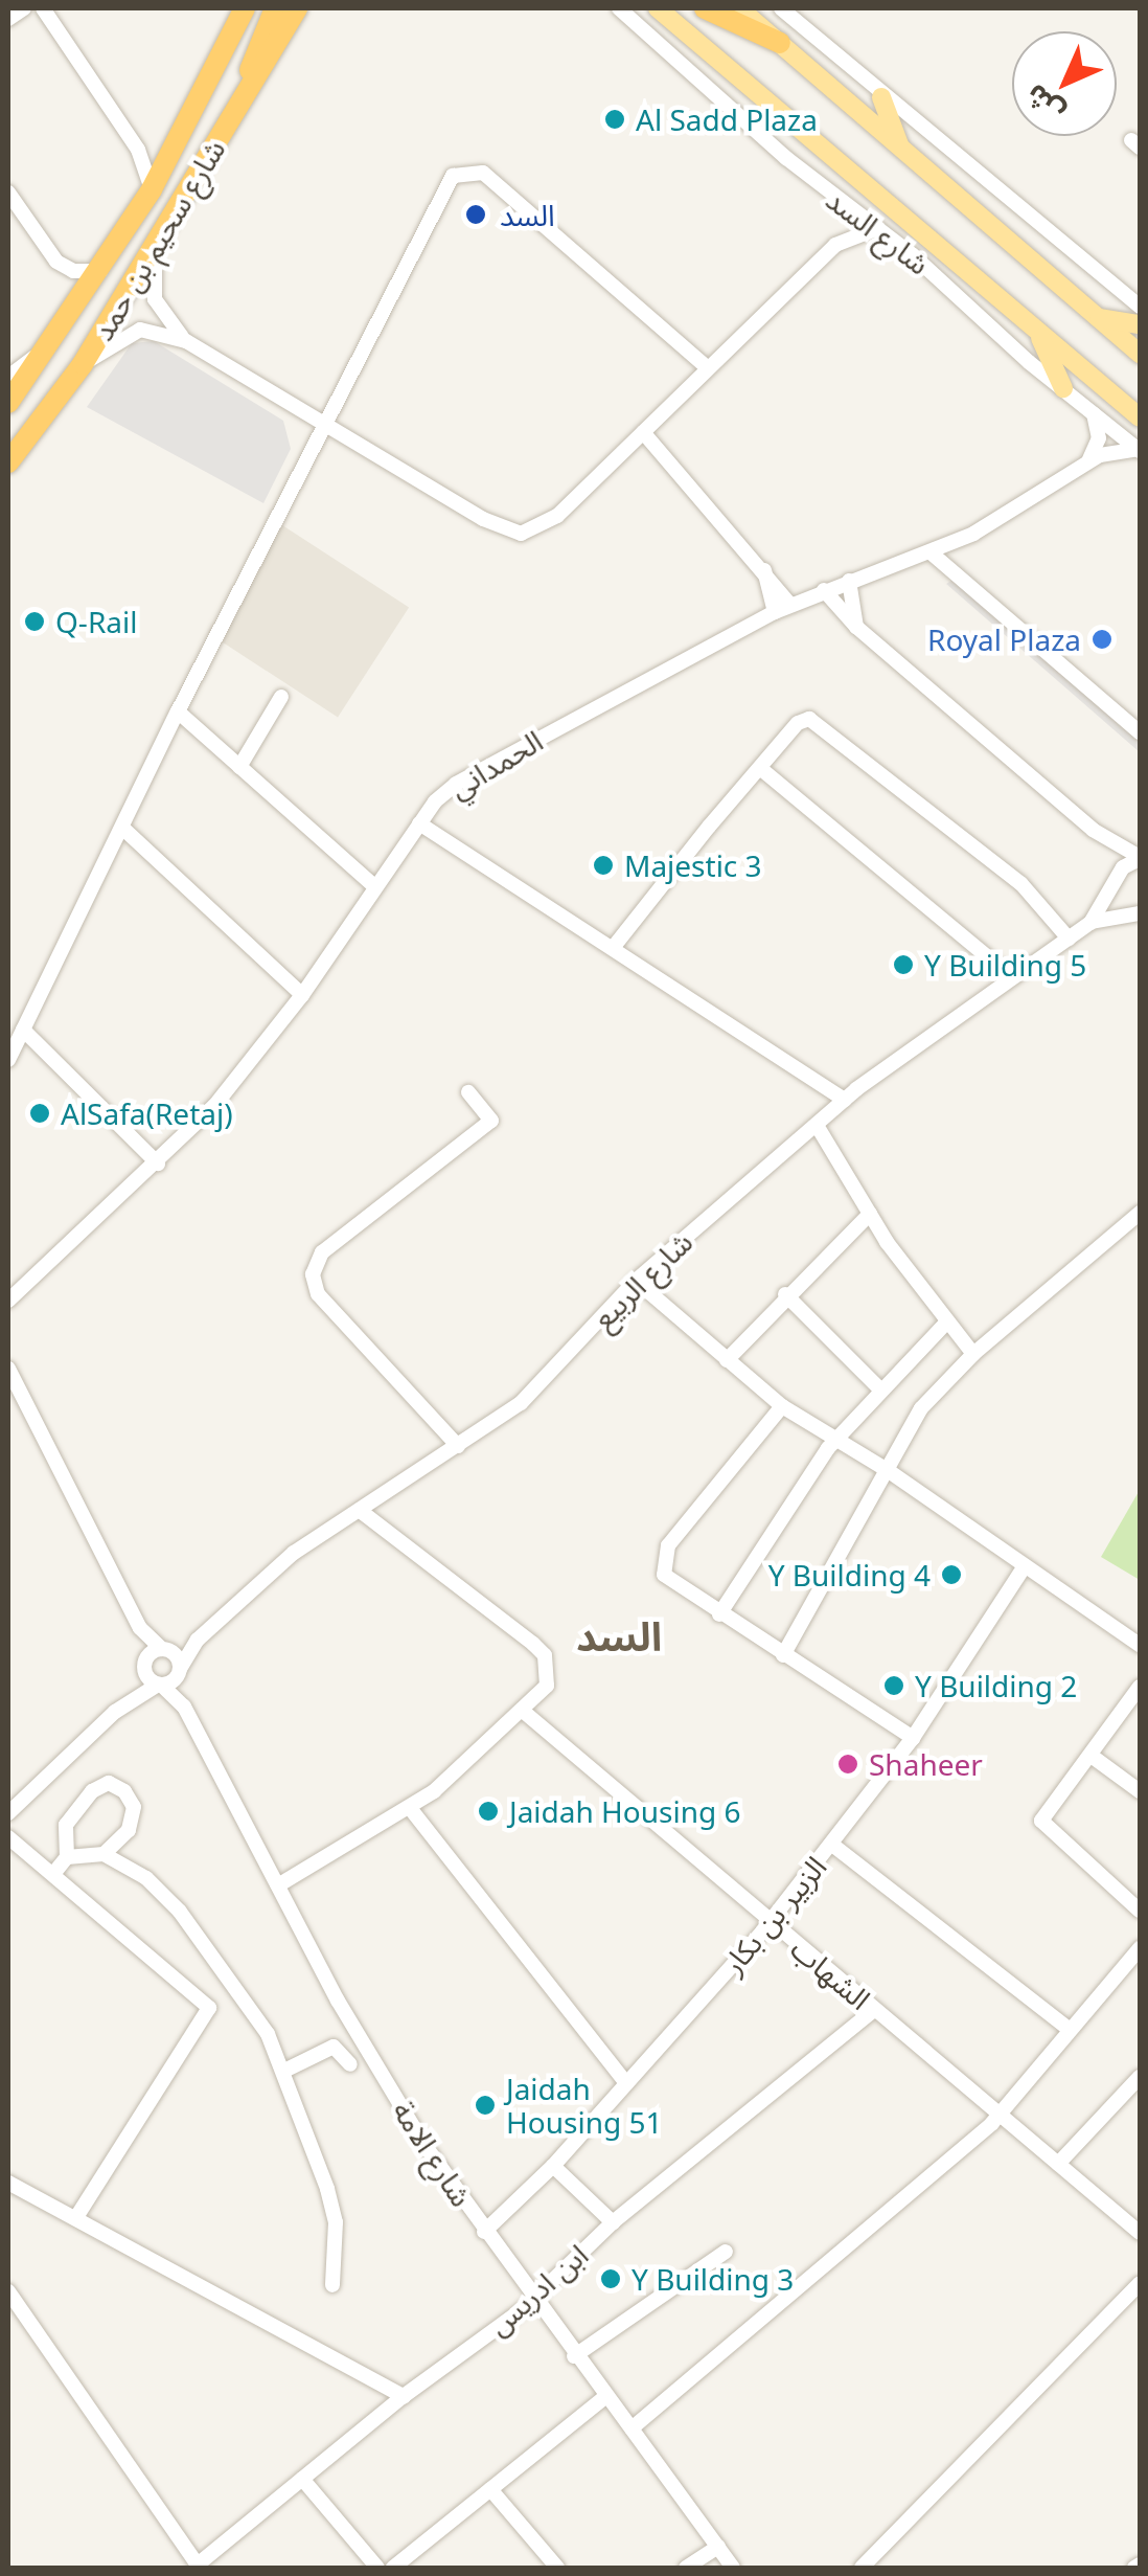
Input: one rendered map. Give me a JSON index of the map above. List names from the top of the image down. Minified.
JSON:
{"streets":{"highway":["شارع سحيم بن حمد"],"main road":["شارع السد"],"street":["الحمداني","شارع الربيع","الزبير بن بكار","الشهاب","شارع الامة","ابن ادريس"]},"crossings":[["شارع السد","الحمداني"],["شارع الربيع","شارع الامة"],["الزبير بن بكار","الشهاب"],["الزبير بن بكار","شارع الامة"],["الشهاب","ابن ادريس"],["شارع الامة","ابن ادريس"]],"districts":["السد"],"places":["Al Sadd Plaza","السد","Q-Rail","Royal Plaza","Majestic 3","Y Building 5","AlSafa(Retaj)","Y Building 4","Y Building 2","Shaheer","Jaidah Housing 6","Jaidah Housing 51","Y Building 3"],"north":"bottom left"}
